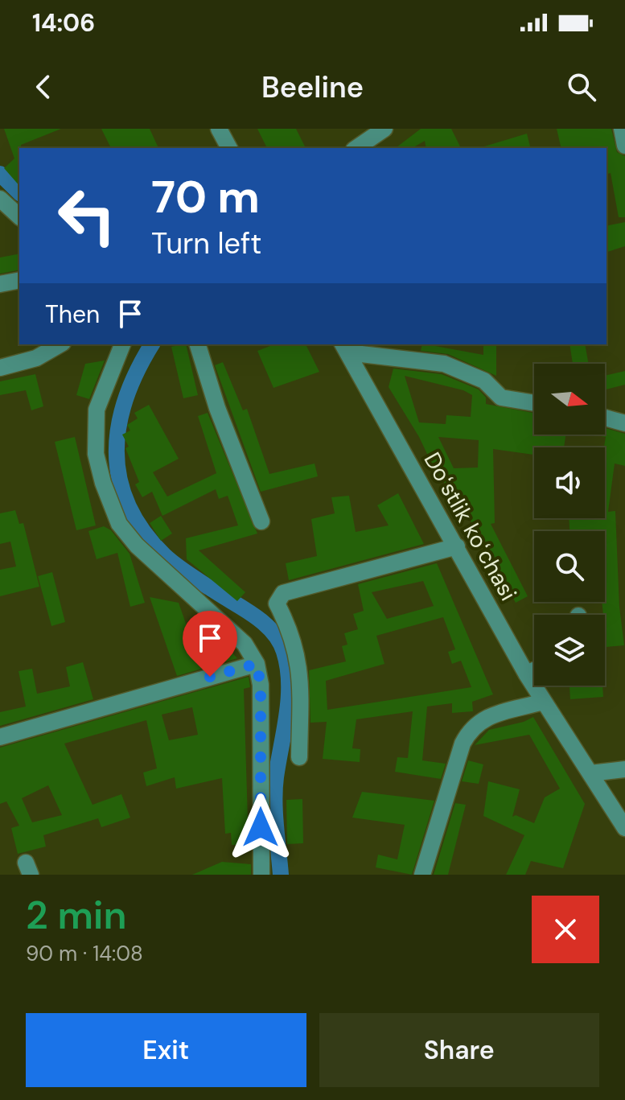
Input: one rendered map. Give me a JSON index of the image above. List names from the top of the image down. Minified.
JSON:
{"streets":{"street":["Doʻstlik koʻchasi"]},"north":"right","page":{"status":"14:06","header":"Beeline","turn":["70 m","Turn left"],"then":"Then","heading":["2 min","90 m · 14:08"],"buttons":["Exit","Share"]}}
